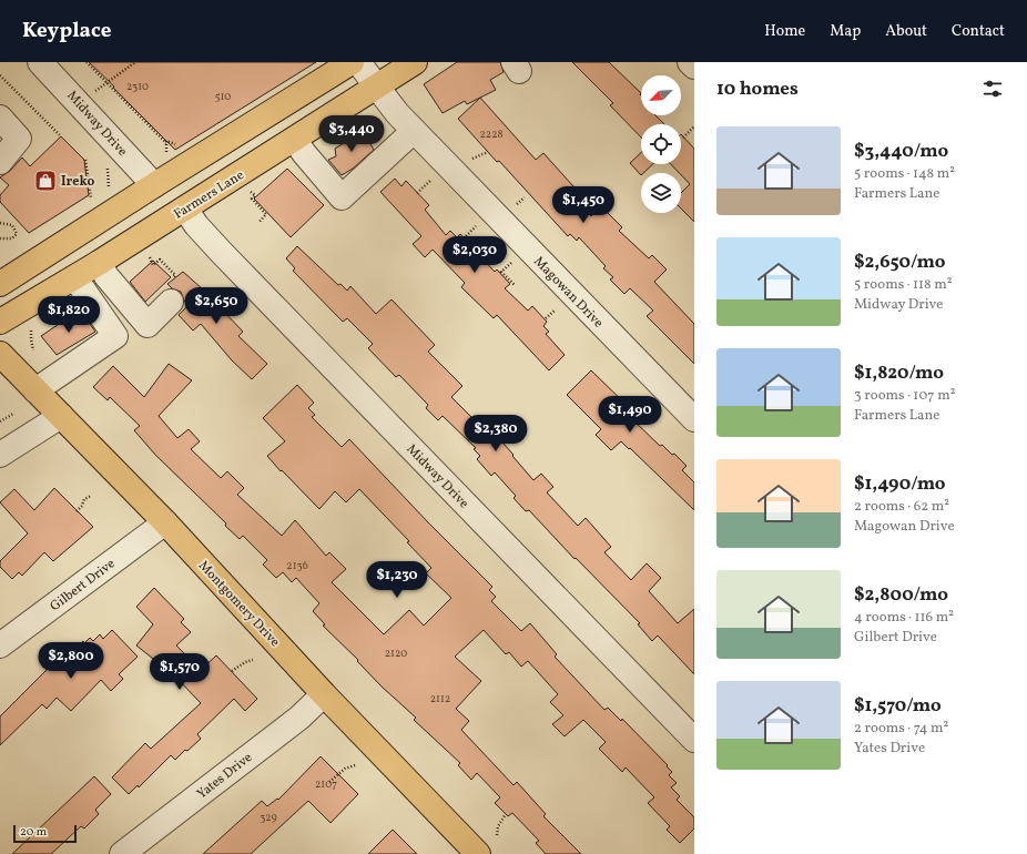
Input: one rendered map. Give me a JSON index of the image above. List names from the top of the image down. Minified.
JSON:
{"streets":{"main road":["Farmers Lane","Montgomery Drive"],"street":["Midway Drive","Magowan Drive","Gilbert Drive","Yates Drive"]},"crossings":[["Midway Drive","Farmers Lane"],["Farmers Lane","Magowan Drive"],["Gilbert Drive","Montgomery Drive"],["Montgomery Drive","Yates Drive"]],"places":{"shop":["Ireko"]},"house_numbers":["2310","510","2228","2136","2120","2112","2107","329"],"scale_bar":"20 m","north":"bottom left","page":{"header":"Keyplace","nav":["Home","Map","About","Contact"],"heading":"10 homes","price":["$3,440","$1,450","$2,030","$2,650","$1,820","$1,490","$2,380","$1,230","$2,800","$1,570"],"list":[{"name":"$3,440/mo","note":"5 rooms · 148 m² · Farmers Lane"},{"name":"$2,650/mo","note":"5 rooms · 118 m² · Midway Drive"},{"name":"$1,820/mo","note":"3 rooms · 107 m² · Farmers Lane"},{"name":"$1,490/mo","note":"2 rooms · 62 m² · Magowan Drive"},{"name":"$2,800/mo","note":"4 rooms · 116 m² · Gilbert Drive"},{"name":"$1,570/mo","note":"2 rooms · 74 m² · Yates Drive"}],"scale":"20 m"}}
